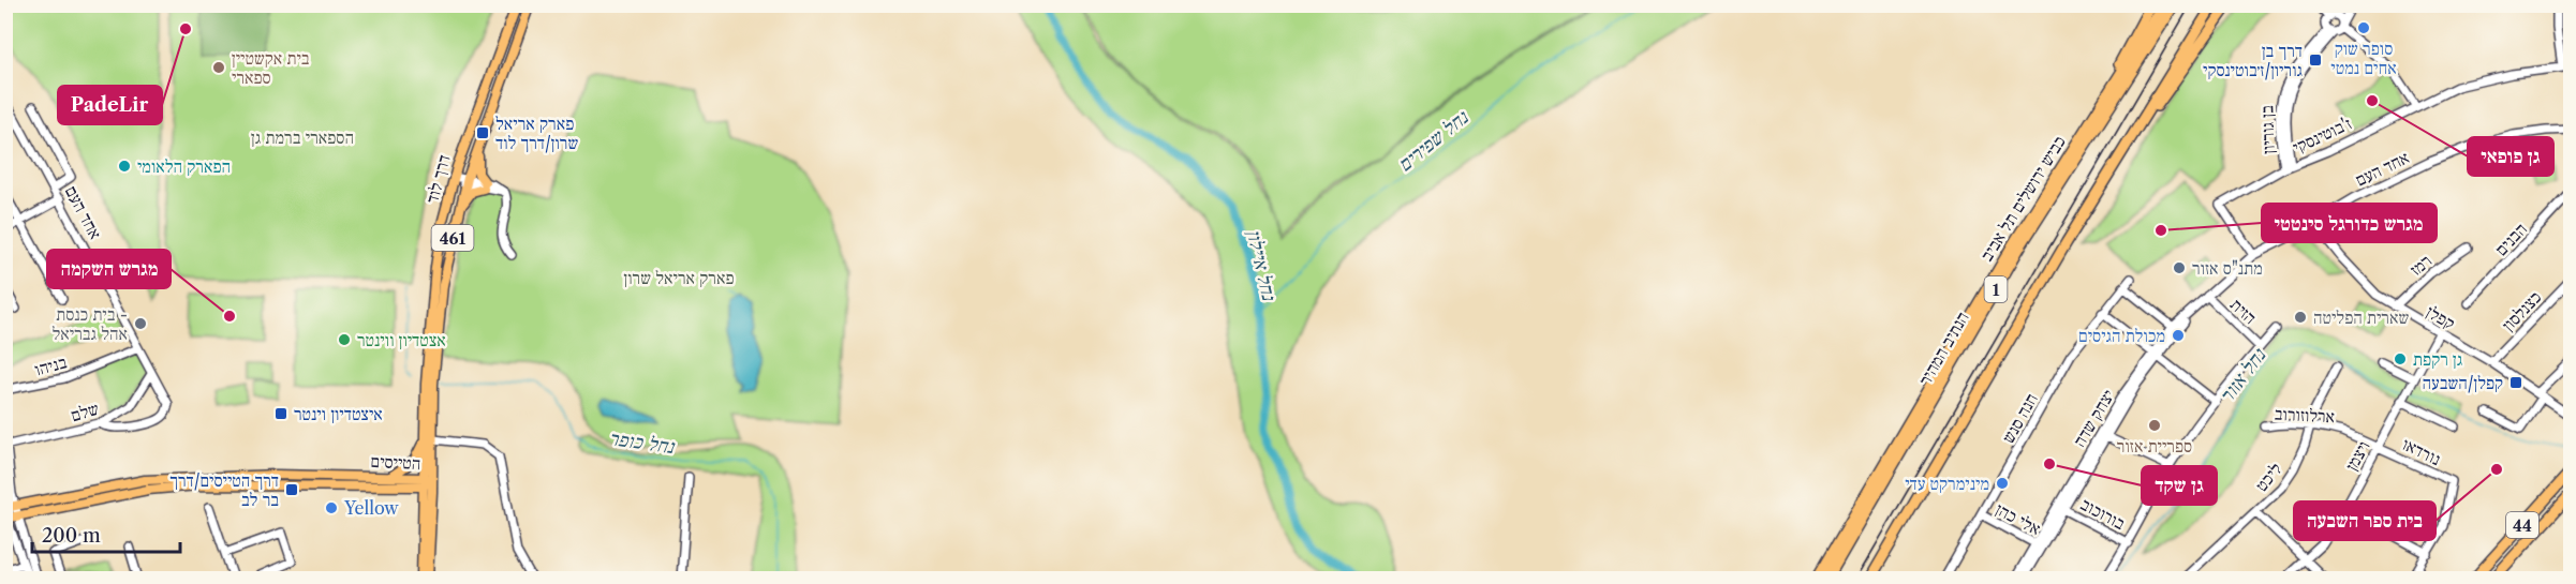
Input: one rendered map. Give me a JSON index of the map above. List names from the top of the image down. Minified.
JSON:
{"streets":{"highway":["כביש ירושלים תל אביב","1","הנתיב המהיר","44"],"main road":["דרך לוד","461","הטייסים"],"street":["בן גוריון","ז'בוטינסקי","אחד העם","הבנים","רמז","הזית","כצנלסון","קפלן","בניהו","שלם","ארלוזורוב","חנה סנש","יצחק שדה","נורדאו","ויצמן","ליכט","בורוכוב","אלי כהן"]},"crossings":[["בן גוריון","ז'בוטינסקי"],["ז'בוטינסקי","אחד העם"],["ז'בוטינסקי","יצחק שדה"],["אחד העם","קפלן"],["אחד העם","בניהו"],["אחד העם","שלם"],["אחד העם","יצחק שדה"],["דרך לוד","461"],["דרך לוד","הטייסים"],["461","הטייסים"],["רמז","קפלן"],["הזית","יצחק שדה"],["כצנלסון","קפלן"],["קפלן","ויצמן"],["ארלוזורוב","נורדאו"],["ארלוזורוב","ויצמן"],["ארלוזורוב","ליכט"],["חנה סנש","אלי כהן"],["יצחק שדה","בורוכוב"],["יצחק שדה","אלי כהן"],["נורדאו","ויצמן"]],"water":["נחל שפירים","נחל איילון","נחל אזור","נחל כופר"],"parks":["הספארי ברמת גן","פארק אריאל שרון"],"places":{"other":["סופר שוק אחים נמטי","PadeLir","בית אקשטיין ספארי","גן פופאי","הפארק הלאומי","מגרש כדורגל סינטטי","מתנ\"ס אזור","מגרש השקמה","שארית הפליטה","בית כנסת - אהל גבריאל","מכולת הגיסים","אצטדיון ווינטר","גן רקפת","ספריית אזור","גן שקד","בית ספר השבעה","מינימרקט עדי","Yellow"],"transit":["דרך בן גוריון/ז׳בוטינסקי","פארק אריאל שרון/דרך לוד","קפלן/השבעה","איצטדיון וינטר","דרך הטייסים/דרך בר לב"]},"scale_bar":"200 m"}
